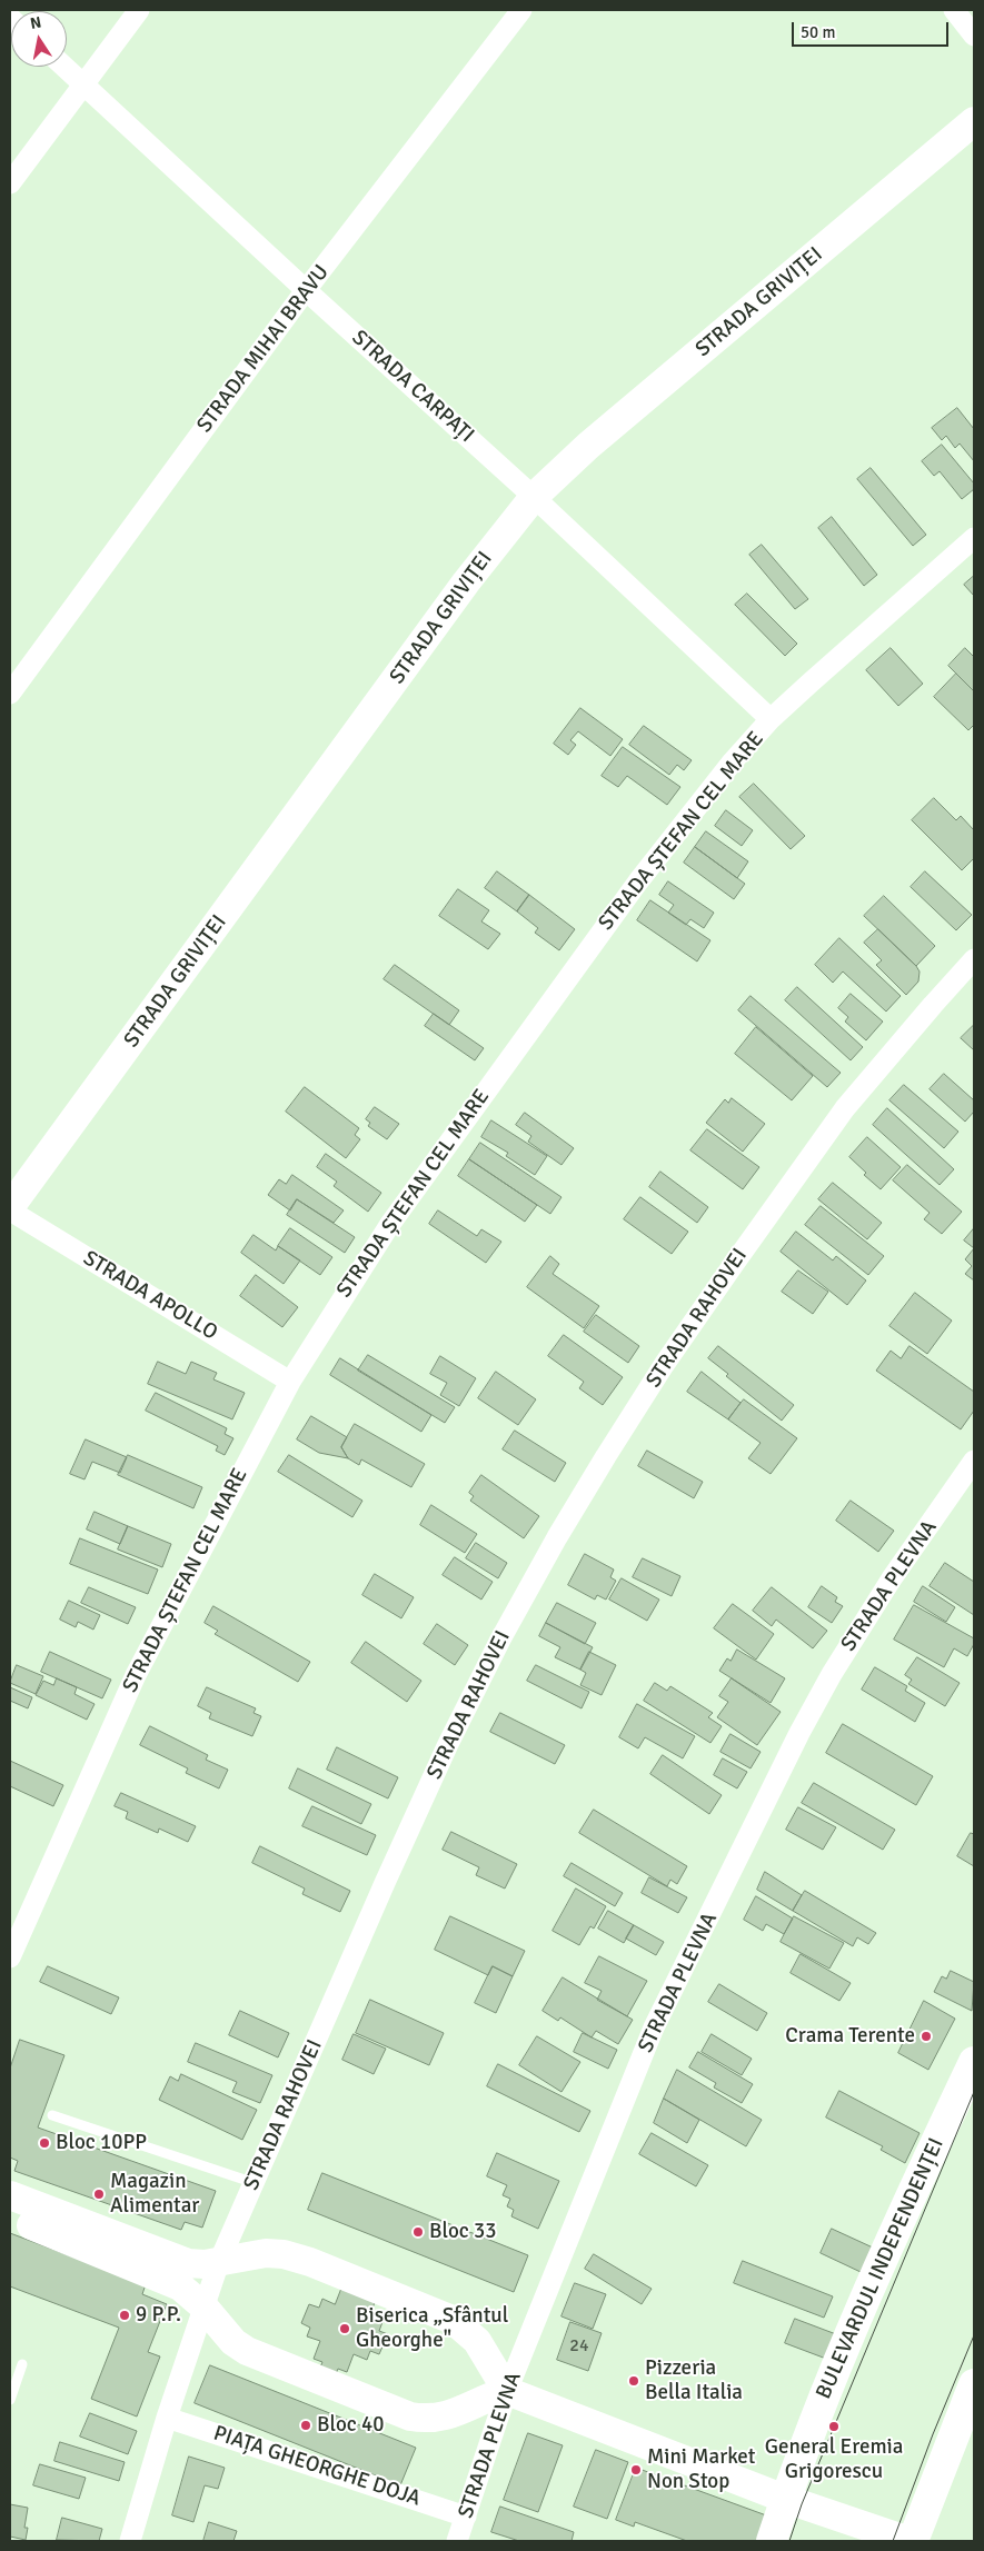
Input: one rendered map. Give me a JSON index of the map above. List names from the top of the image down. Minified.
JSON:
{"streets":{"main road":["BULEVARDUL INDEPENDENȚEI"],"street":["STRADA GRIVIȚEI","STRADA MIHAI BRAVU","STRADA CARPAȚI","STRADA ȘTEFAN CEL MARE","STRADA APOLLO","STRADA RAHOVEI","STRADA PLEVNA","PIAȚA GHEORGHE DOJA"]},"crossings":[["STRADA GRIVIȚEI","STRADA CARPAȚI"],["STRADA GRIVIȚEI","STRADA APOLLO"],["STRADA MIHAI BRAVU","STRADA CARPAȚI"],["STRADA CARPAȚI","STRADA ȘTEFAN CEL MARE"],["STRADA ȘTEFAN CEL MARE","STRADA APOLLO"],["STRADA RAHOVEI","PIAȚA GHEORGHE DOJA"],["STRADA PLEVNA","PIAȚA GHEORGHE DOJA"]],"places":["Crama Terente","Bloc 10PP","Magazin Alimentar","Bloc 33","9 P.P.","Biserica „Sfântul Gheorghe\"","Pizzeria Bella Italia","Bloc 40","General Eremia Grigorescu","Mini Market Non Stop"],"house_numbers":["24"],"scale_bar":"50 m","north":"top"}
